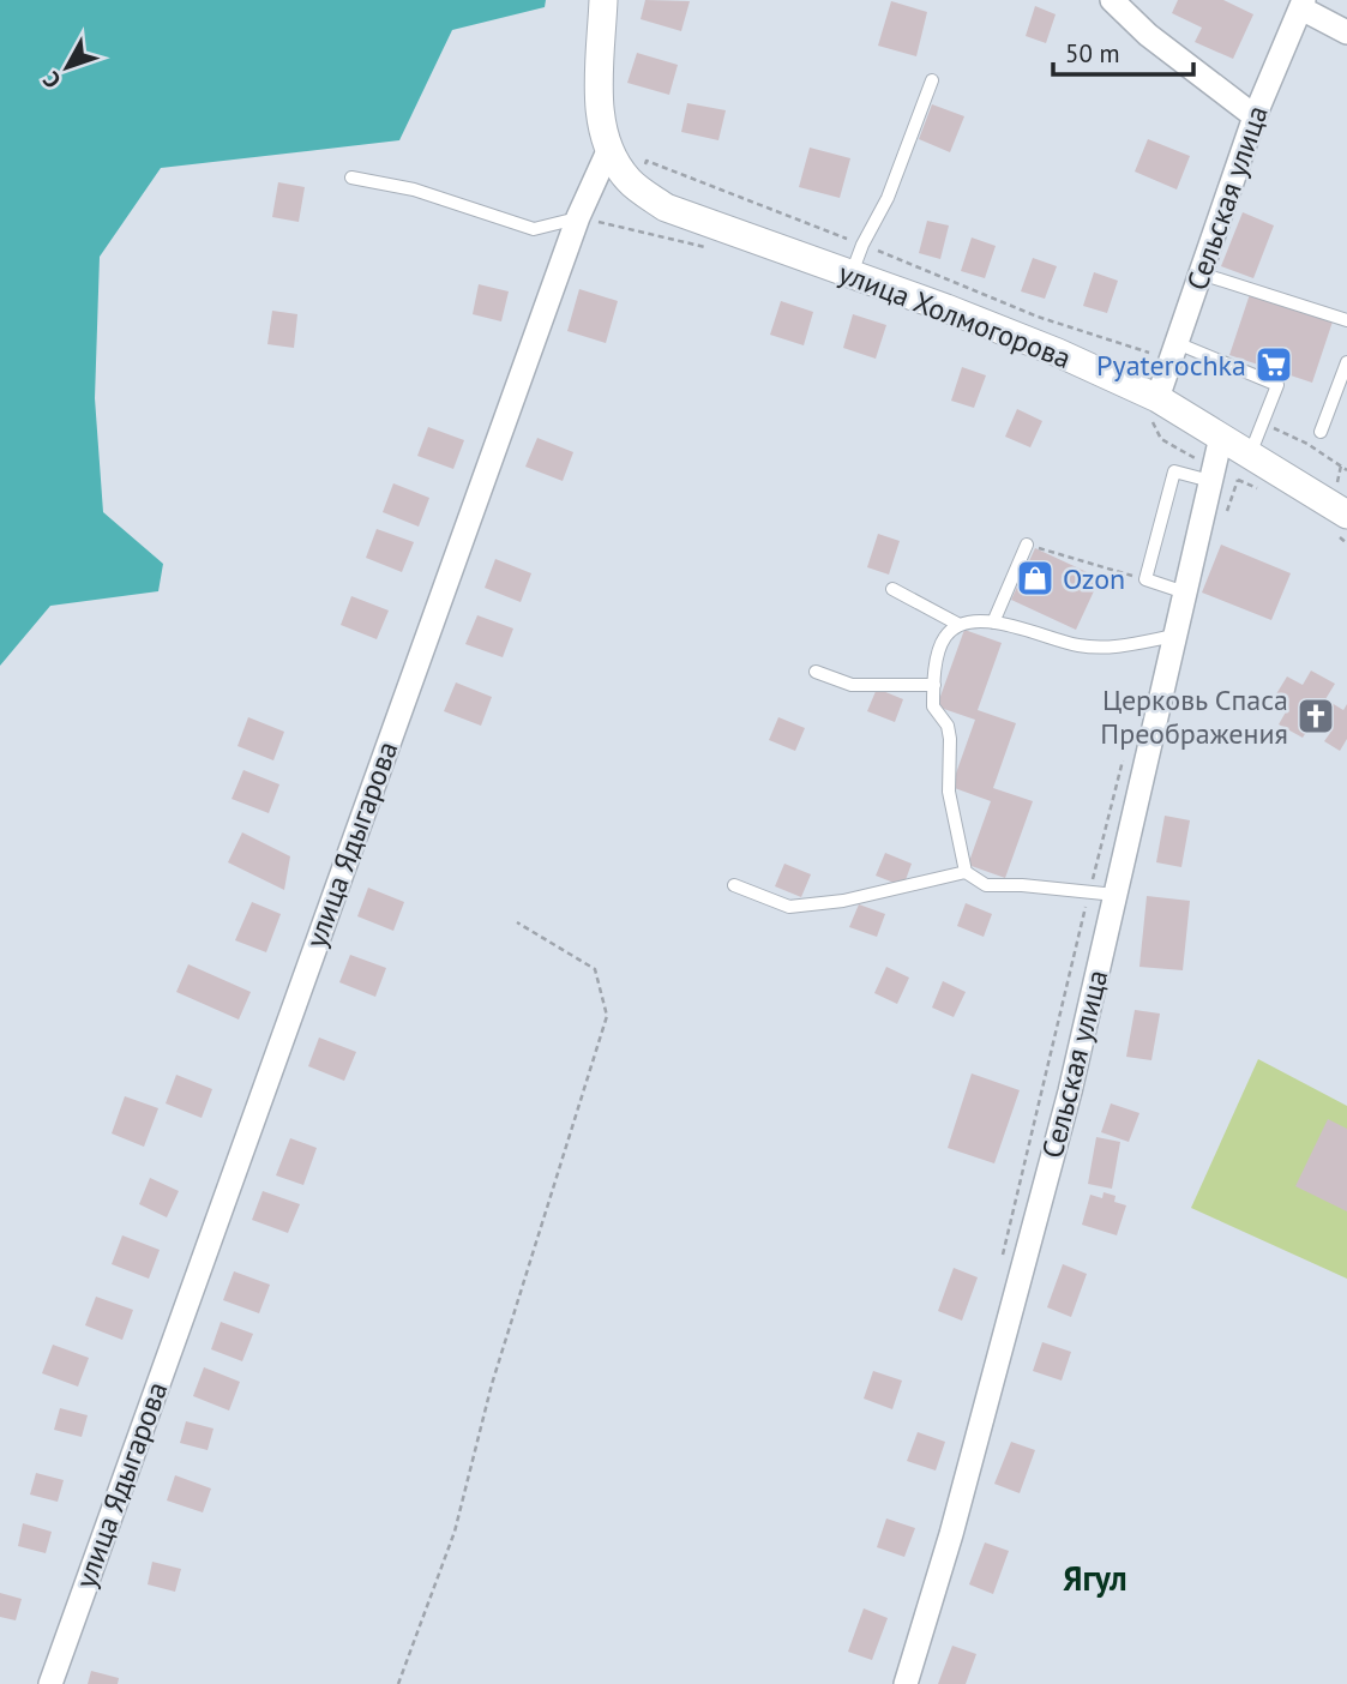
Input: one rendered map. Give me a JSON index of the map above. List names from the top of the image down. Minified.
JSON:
{"streets":{"street":["Сельская улица","улица Холмогорова","улица Ядыгарова"]},"crossings":[["Сельская улица","улица Холмогорова"],["улица Холмогорова","улица Ядыгарова"]],"districts":["Ягул"],"places":{"supermarket":["Pyaterochka"],"shop":["Ozon"],"church":["Церковь Спаса Преображения"]},"scale_bar":"50 m","north":"bottom left"}
